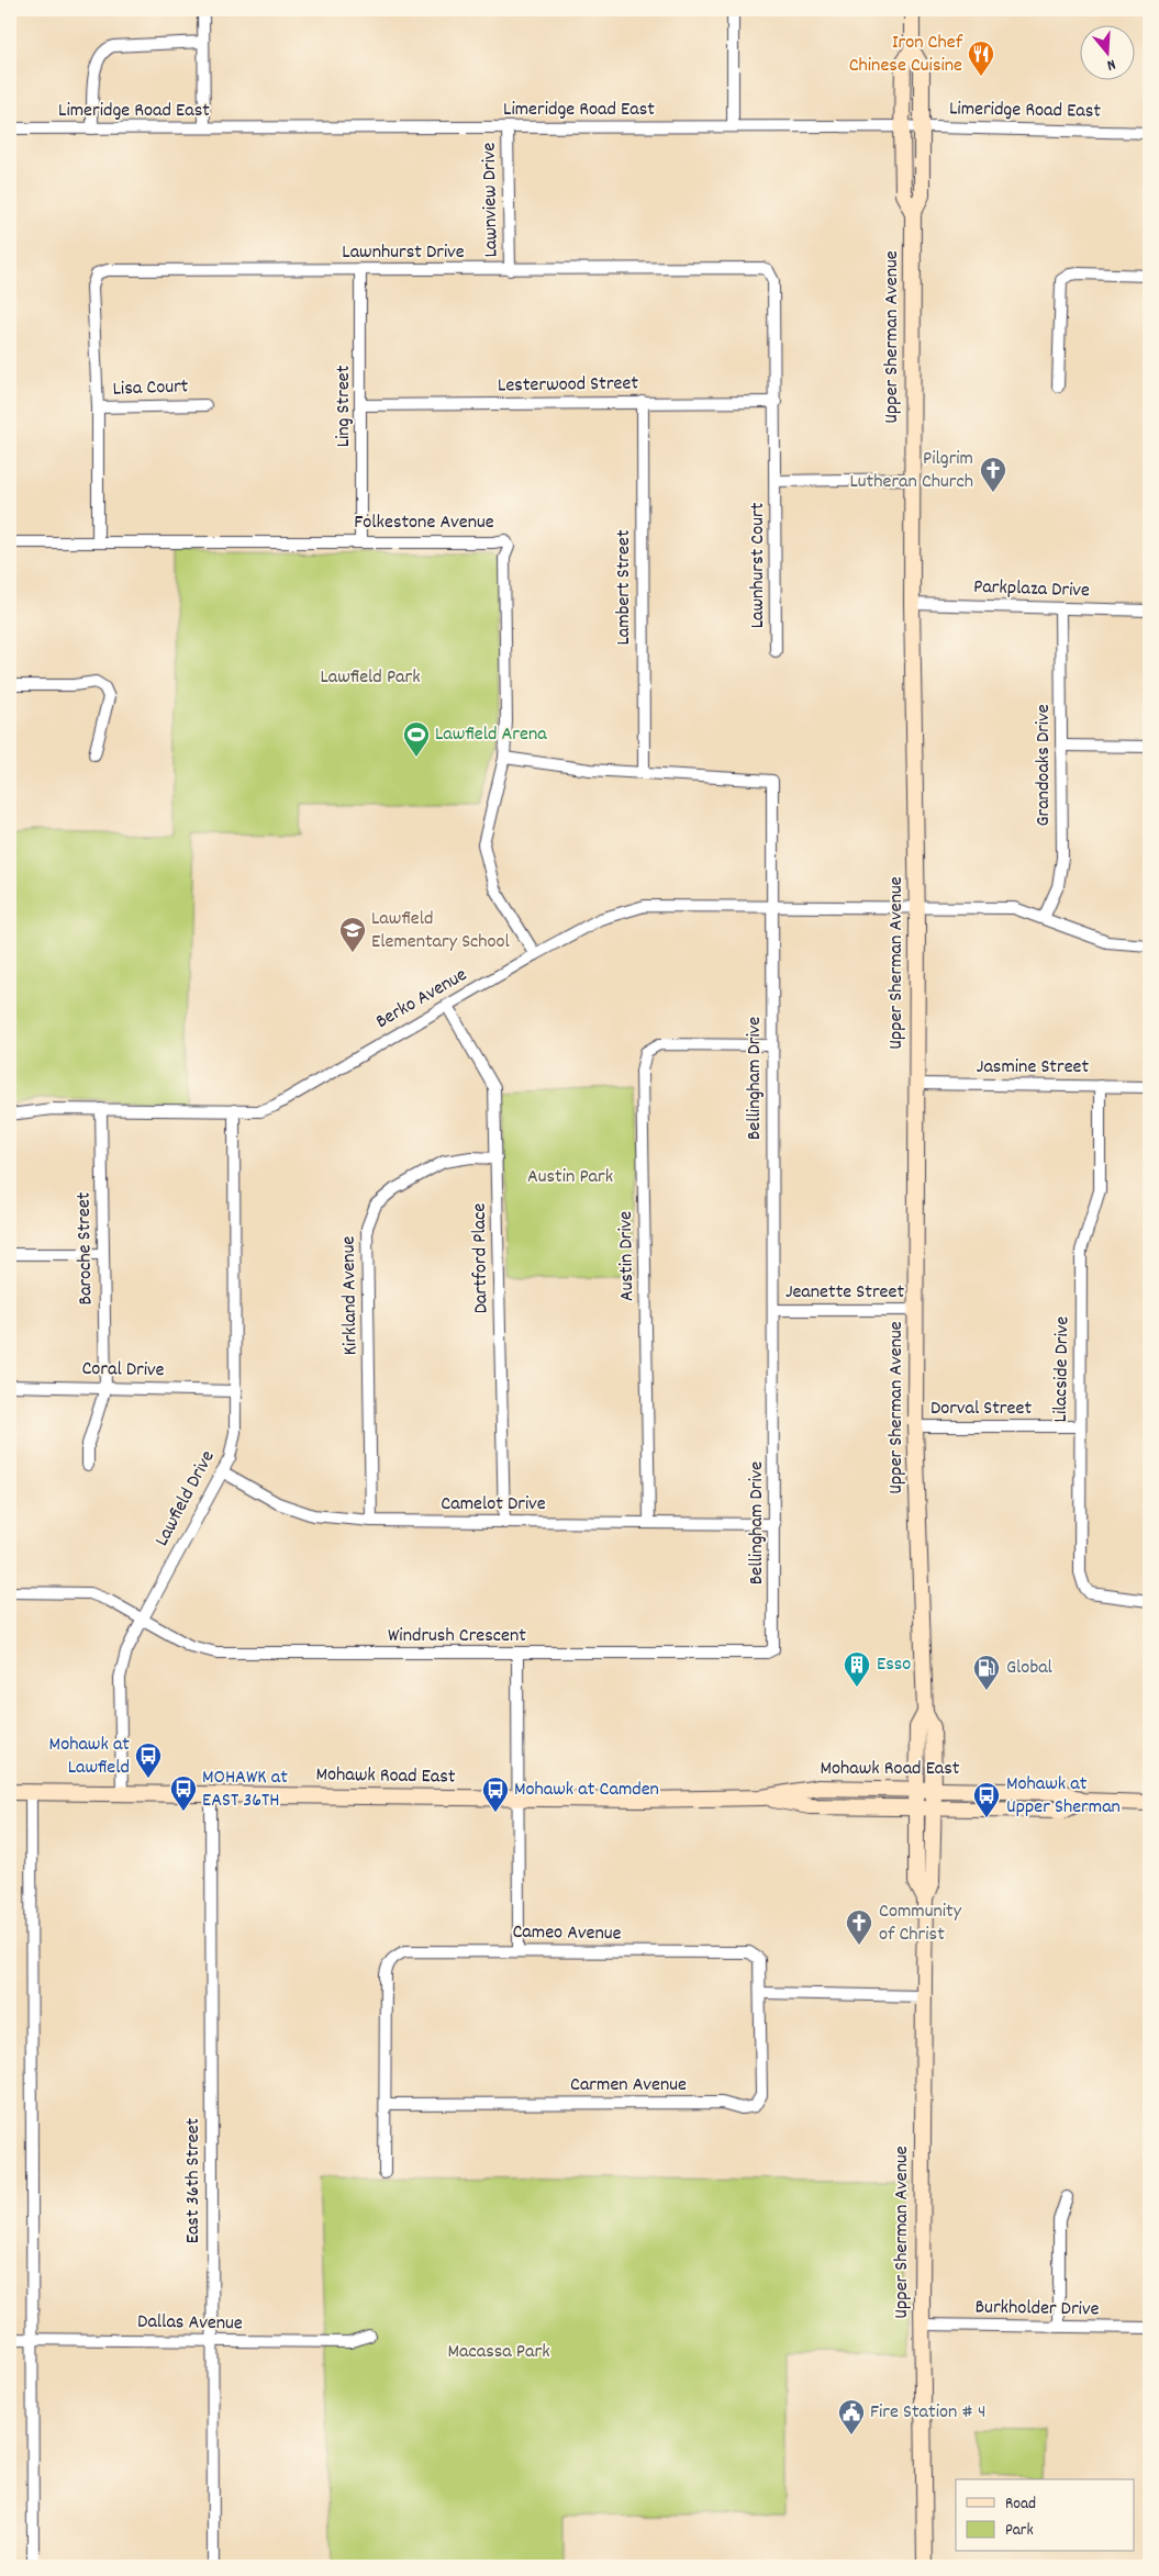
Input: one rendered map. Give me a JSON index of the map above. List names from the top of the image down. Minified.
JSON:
{"streets":{"main road":["Upper Sherman Avenue","Mohawk Road East"],"street":["Limeridge Road East","Lawnview Drive","Lawnhurst Drive","Lesterwood Street","Lisa Court","Ling Street","Folkestone Avenue","Lawnhurst Court","Lambert Street","Parkplaza Drive","Grandoaks Drive","Berko Avenue","Jasmine Street","Bellingham Drive","Baroche Street","Austin Drive","Dartford Place","Jeanette Street","Kirkland Avenue","Lilacside Drive","Coral Drive","Dorval Street","Lawfield Drive","Camelot Drive","Windrush Crescent","Cameo Avenue","Carmen Avenue","East 36th Street","Burkholder Drive","Dallas Avenue"]},"crossings":[["Limeridge Road East","Lawnview Drive"],["Limeridge Road East","Upper Sherman Avenue"],["Lawnview Drive","Lawnhurst Drive"],["Lawnhurst Drive","Lesterwood Street"],["Lawnhurst Drive","Lisa Court"],["Lawnhurst Drive","Ling Street"],["Lawnhurst Drive","Folkestone Avenue"],["Lawnhurst Drive","Lawnhurst Court"],["Upper Sherman Avenue","Parkplaza Drive"],["Upper Sherman Avenue","Berko Avenue"],["Upper Sherman Avenue","Jasmine Street"],["Upper Sherman Avenue","Jeanette Street"],["Upper Sherman Avenue","Dorval Street"],["Upper Sherman Avenue","Mohawk Road East"],["Upper Sherman Avenue","Burkholder Drive"],["Lesterwood Street","Ling Street"],["Lesterwood Street","Lambert Street"],["Ling Street","Folkestone Avenue"],["Folkestone Avenue","Berko Avenue"],["Folkestone Avenue","Bellingham Drive"],["Lambert Street","Bellingham Drive"],["Parkplaza Drive","Grandoaks Drive"],["Grandoaks Drive","Berko Avenue"],["Berko Avenue","Bellingham Drive"],["Berko Avenue","Baroche Street"],["Berko Avenue","Dartford Place"],["Berko Avenue","Lawfield Drive"],["Jasmine Street","Lilacside Drive"],["Bellingham Drive","Austin Drive"],["Bellingham Drive","Jeanette Street"],["Bellingham Drive","Camelot Drive"],["Bellingham Drive","Windrush Crescent"],["Baroche Street","Coral Drive"],["Austin Drive","Camelot Drive"],["Dartford Place","Kirkland Avenue"],["Dartford Place","Camelot Drive"],["Kirkland Avenue","Camelot Drive"],["Lilacside Drive","Dorval Street"],["Coral Drive","Lawfield Drive"],["Lawfield Drive","Camelot Drive"],["Lawfield Drive","Windrush Crescent"],["Lawfield Drive","Mohawk Road East"],["Mohawk Road East","East 36th Street"],["Cameo Avenue","Carmen Avenue"],["East 36th Street","Dallas Avenue"]],"parks":["Lawfield Park","Austin Park","Macassa Park"],"places":{"restaurant":["Iron Chef Chinese Cuisine"],"church":["Pilgrim Lutheran Church","Community of Christ"],"sports":["Lawfield Arena"],"school or university":["Lawfield Elementary School"],"building":["Esso"],"fuel station":["Global"],"bus stop":["Mohawk at Lawfield","MOHAWK at EAST 36TH","Mohawk at Camden","Mohawk at Upper Sherman"],"public building":["Fire Station # 4"]},"legend":["Road","Park"],"north":"bottom"}
